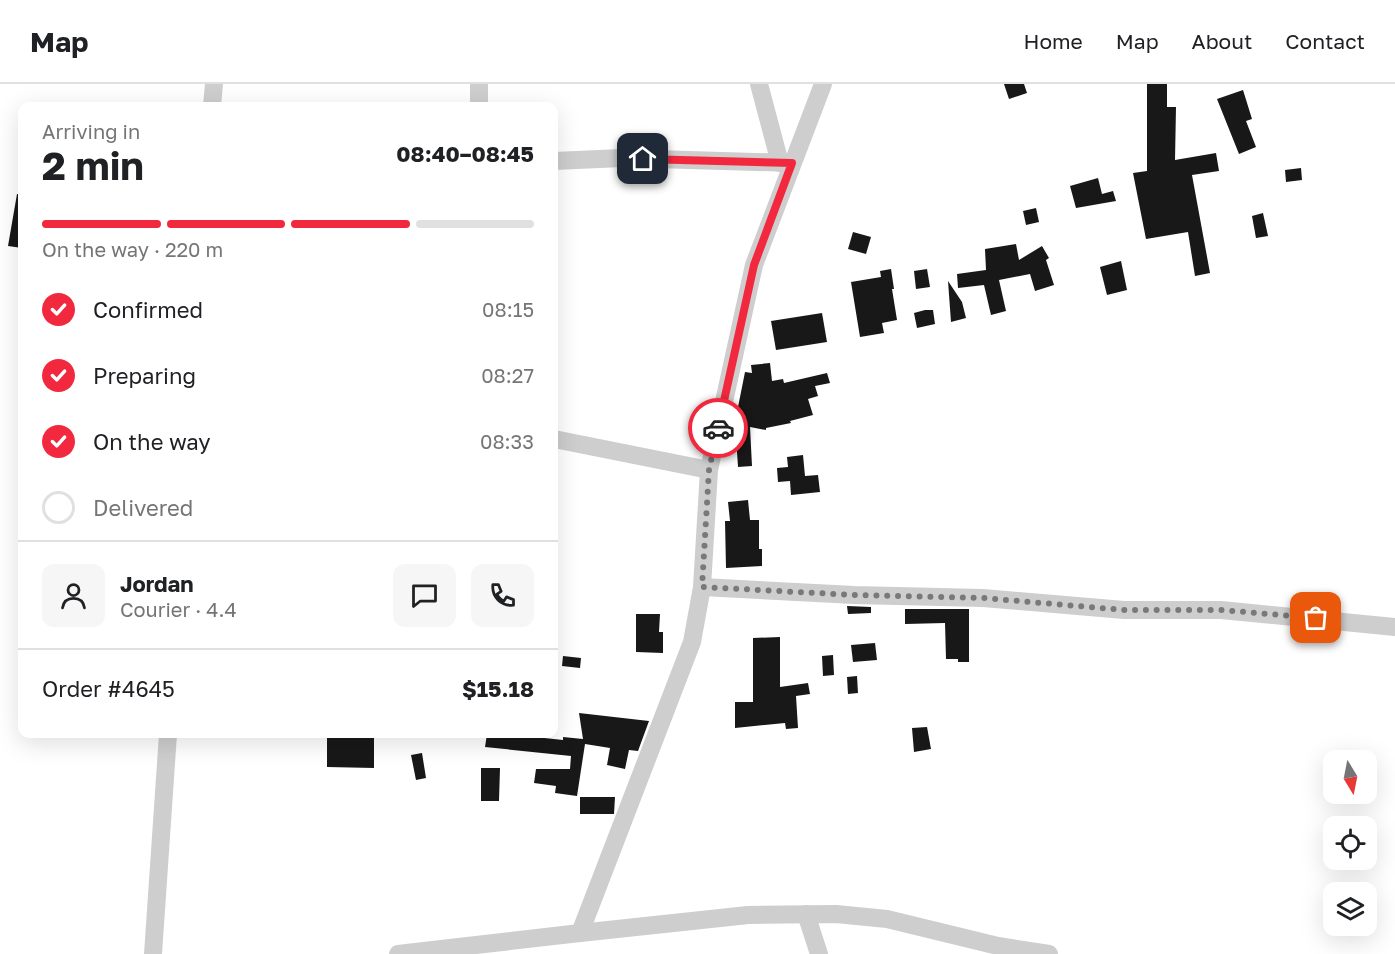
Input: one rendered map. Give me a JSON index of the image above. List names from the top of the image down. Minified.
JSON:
{"north":"bottom","page":{"header":"Map","nav":["Home","Map","About","Contact"],"heading":["2 min","Arriving in","08:40–08:45"],"panel":["Jordan","Courier · 4.4","Order #4645","$15.18"],"bar":"On the way · 220 m","list":[["Confirmed","08:15"],["Preparing","08:27"],["On the way","08:33"],"Delivered"]}}
